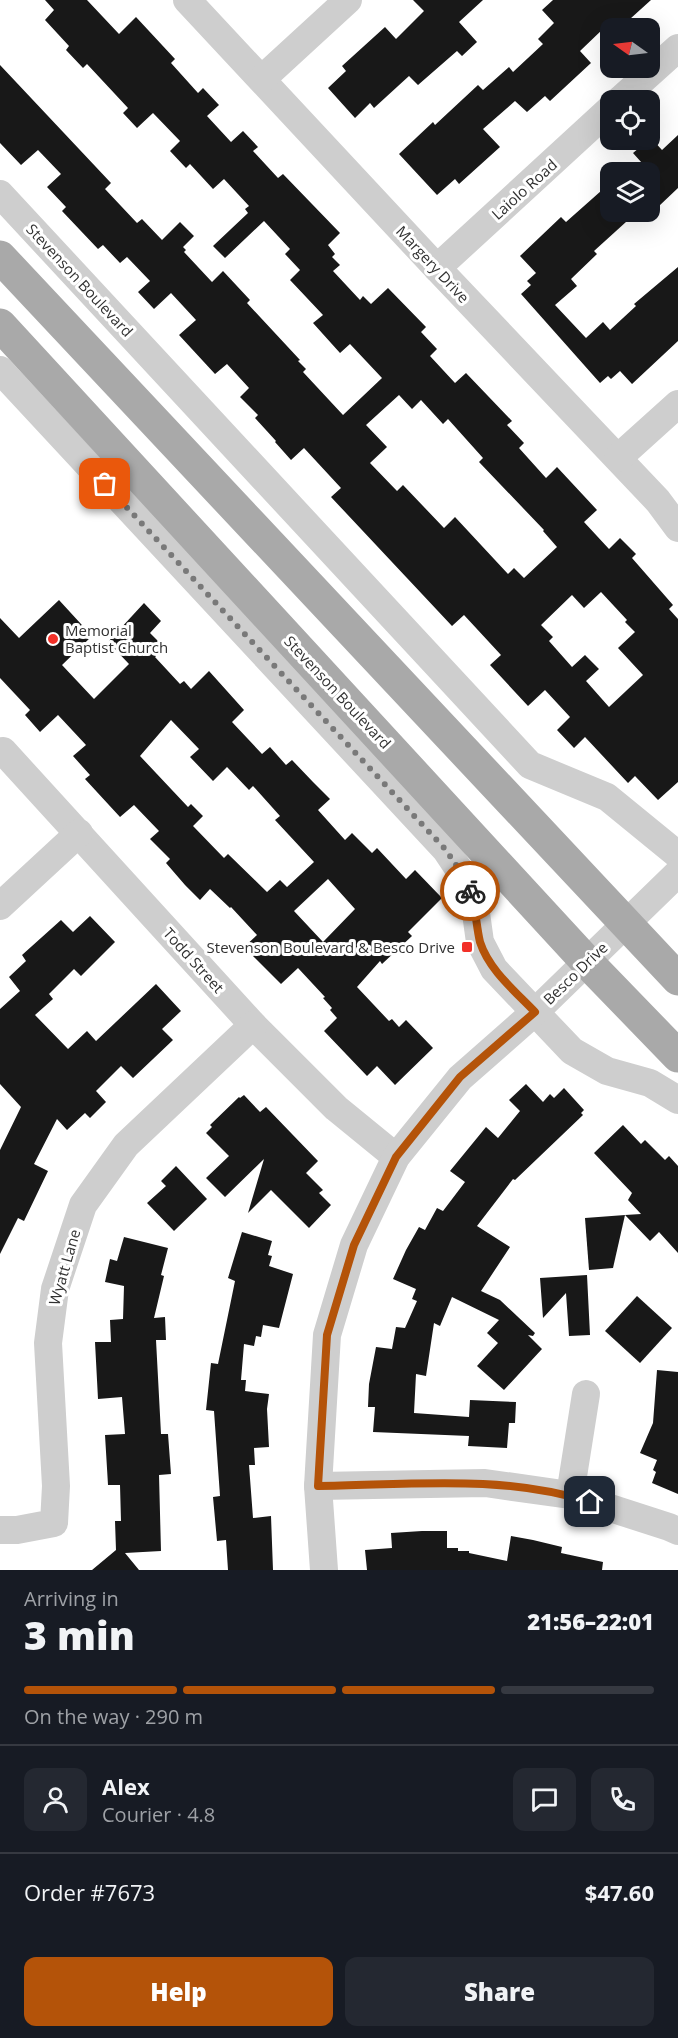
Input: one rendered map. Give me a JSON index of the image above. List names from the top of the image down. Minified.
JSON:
{"streets":{"main road":["Stevenson Boulevard"],"street":["Laiolo Road","Margery Drive","Todd Street","Besco Drive","Wyatt Lane"]},"crossings":[["Laiolo Road","Margery Drive"],["Stevenson Boulevard","Besco Drive"],["Todd Street","Besco Drive"],["Todd Street","Wyatt Lane"]],"places":{"other":["Memorial Baptist Church"],"transit":["Stevenson Boulevard & Besco Drive"]},"north":"left","page":{"heading":["3 min","Arriving in","21:56–22:01"],"panel":["Alex","Courier · 4.8","Order #7673","$47.60"],"bar":"On the way · 290 m","buttons":["Help","Share"]}}
